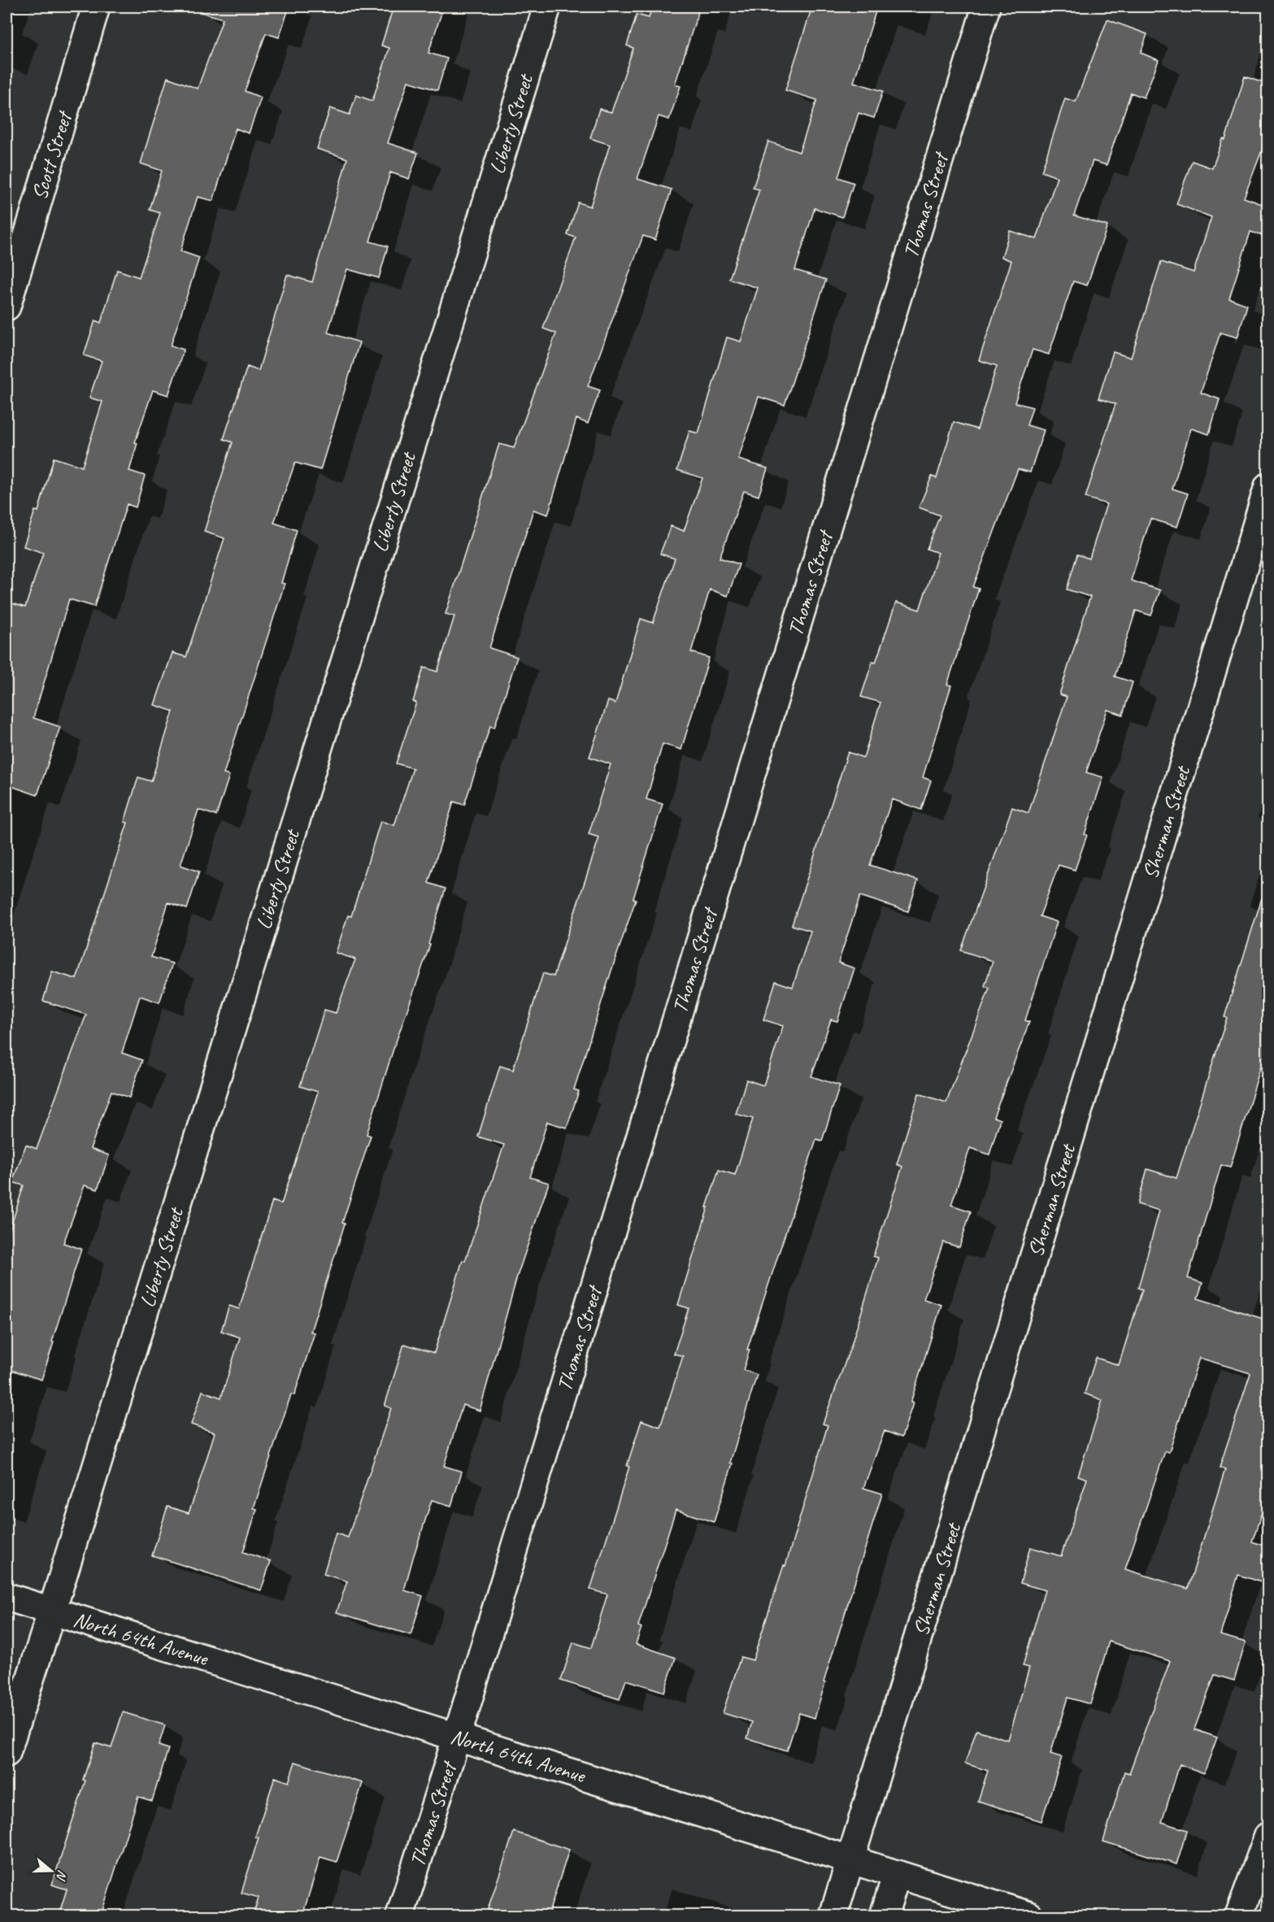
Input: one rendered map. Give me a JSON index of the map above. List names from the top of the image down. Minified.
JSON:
{"streets":{"street":["Liberty Street","Scott Street","Thomas Street","Sherman Street","North 64th Avenue"]},"crossings":[["Liberty Street","North 64th Avenue"],["Thomas Street","North 64th Avenue"],["Sherman Street","North 64th Avenue"]],"north":"right"}
